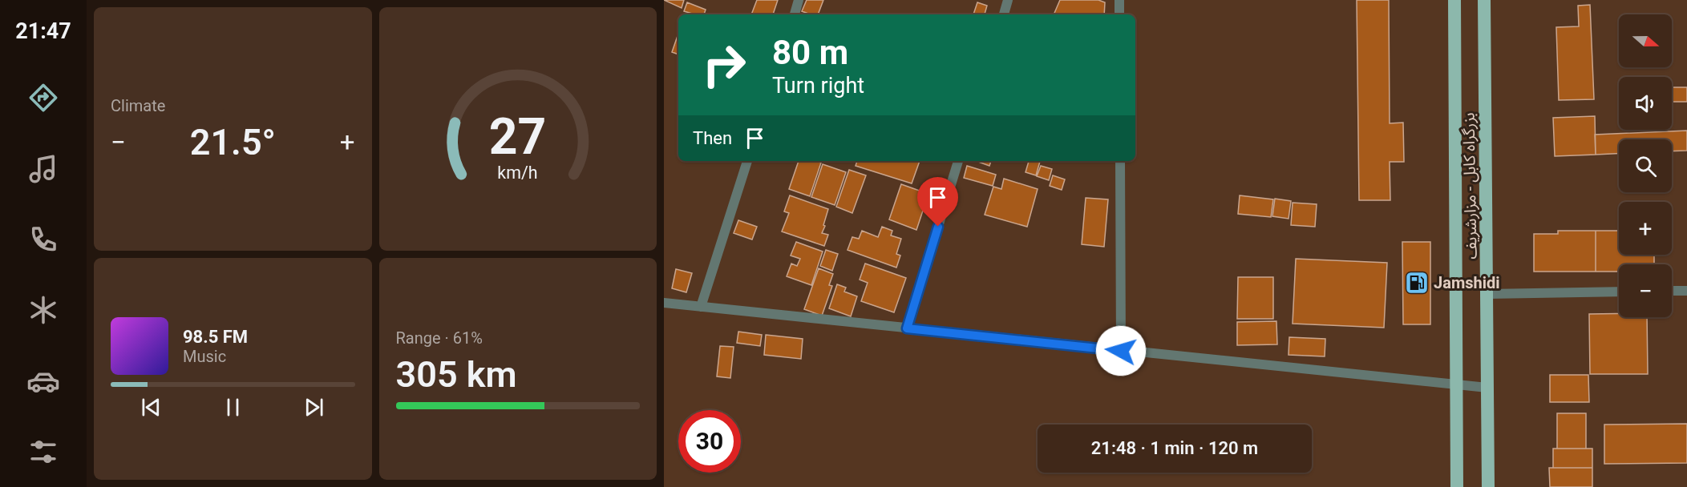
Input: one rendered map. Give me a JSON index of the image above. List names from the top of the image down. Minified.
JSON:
{"streets":{"highway":["بزرگراه کابل - مزارشریف"]},"places":{"fuel station":["Jamshidi"]},"north":"right","page":{"tabs":"21:47","tile":["Climate",["Range · 61%","305 km"]],"map_buttons":["+","−"],"turn":["80 m","Turn right"],"then":"Then","heat":["−","21.5°","+"],"song":["98.5 FM","Music"],"limit":"30","trip":"21:48 · 1 min · 120 m","gauge":["27","km/h"]}}
